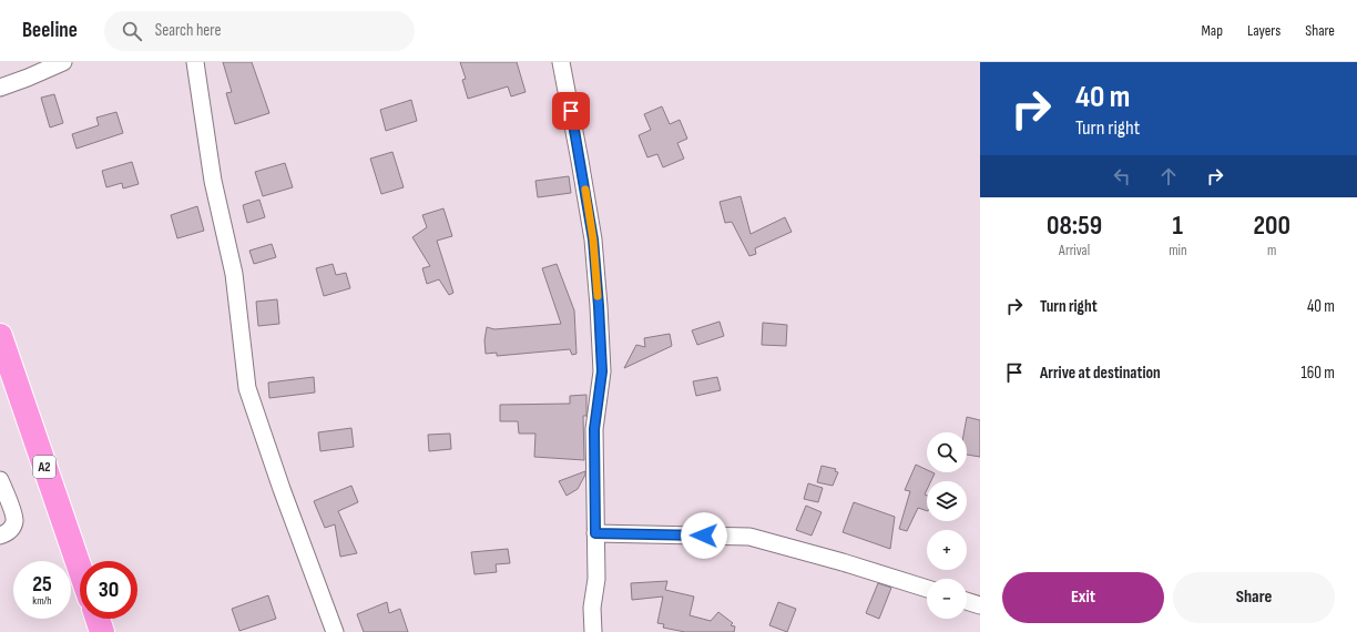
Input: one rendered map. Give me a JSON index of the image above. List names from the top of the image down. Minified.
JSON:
{"streets":{"highway":["A2"]},"page":{"header":"Beeline","search":"Search here","nav":["Map","Layers","Share"],"turn":["40 m","Turn right"],"eta":["08:59","Arrival","1","min","200","m"],"list":[{"name":"Turn right","value":"40 m"},{"name":"Arrive at destination","value":"160 m"}],"map_buttons":["+","−"],"speed":"25 km/h","limit":"30","buttons":["Exit","Share"]}}
